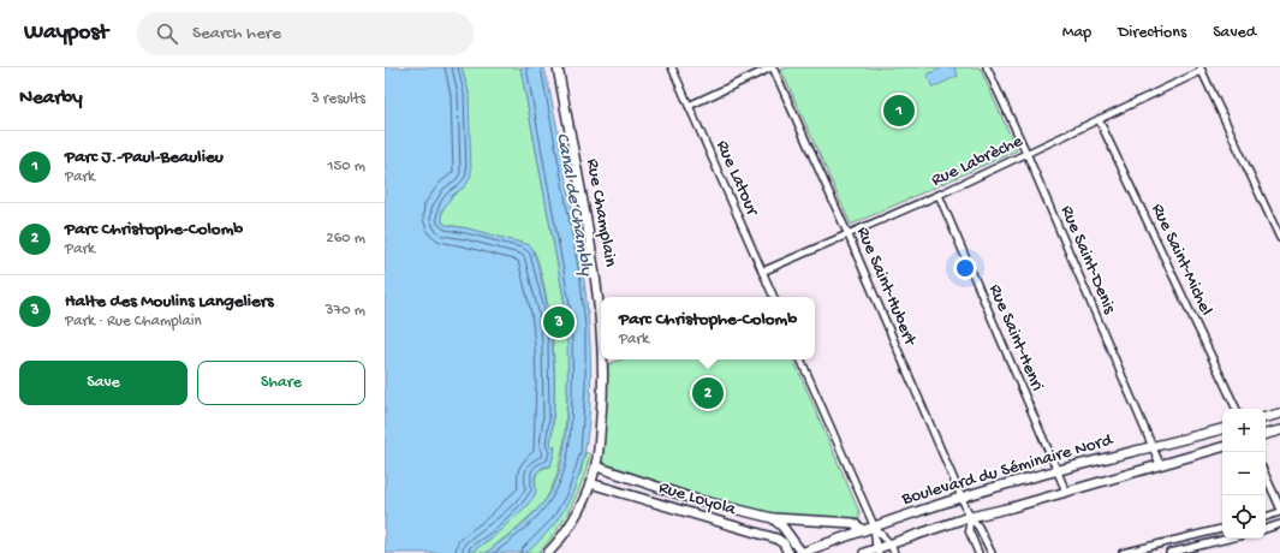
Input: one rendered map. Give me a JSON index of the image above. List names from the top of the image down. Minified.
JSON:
{"streets":{"street":["Rue Labrèche","Rue Latour","Rue Champlain","Rue Saint-Denis","Rue Saint-Michel","Rue Saint-Hubert","Rue Saint-Henri","Boulevard du Séminaire Nord","Rue Loyola"]},"crossings":[["Rue Labrèche","Rue Latour"],["Rue Labrèche","Rue Saint-Denis"],["Rue Labrèche","Rue Saint-Michel"],["Rue Labrèche","Rue Saint-Hubert"],["Rue Labrèche","Rue Saint-Henri"],["Rue Champlain","Rue Loyola"],["Rue Saint-Denis","Boulevard du Séminaire Nord"],["Rue Saint-Hubert","Boulevard du Séminaire Nord"],["Rue Saint-Henri","Boulevard du Séminaire Nord"],["Boulevard du Séminaire Nord","Rue Loyola"]],"water":["Canal de Chambly"],"page":{"header":"Waypost","search":"Search here","nav":["Map","Directions","Saved"],"heading":["Nearby","3 results"],"pins":["1","3","2"],"list":[{"mark":"1","name":"Parc J.-Paul-Beaulieu","note":"Park","value":"150 m"},{"mark":"2","name":"Parc Christophe-Colomb","note":"Park","value":"260 m"},{"mark":"3","name":"Halte des Moulins Langeliers","note":"Park · Rue Champlain","value":"370 m"}],"popup":["Parc Christophe-Colomb","Park"],"buttons":["Save","Share"],"map_buttons":["+","−"]}}
